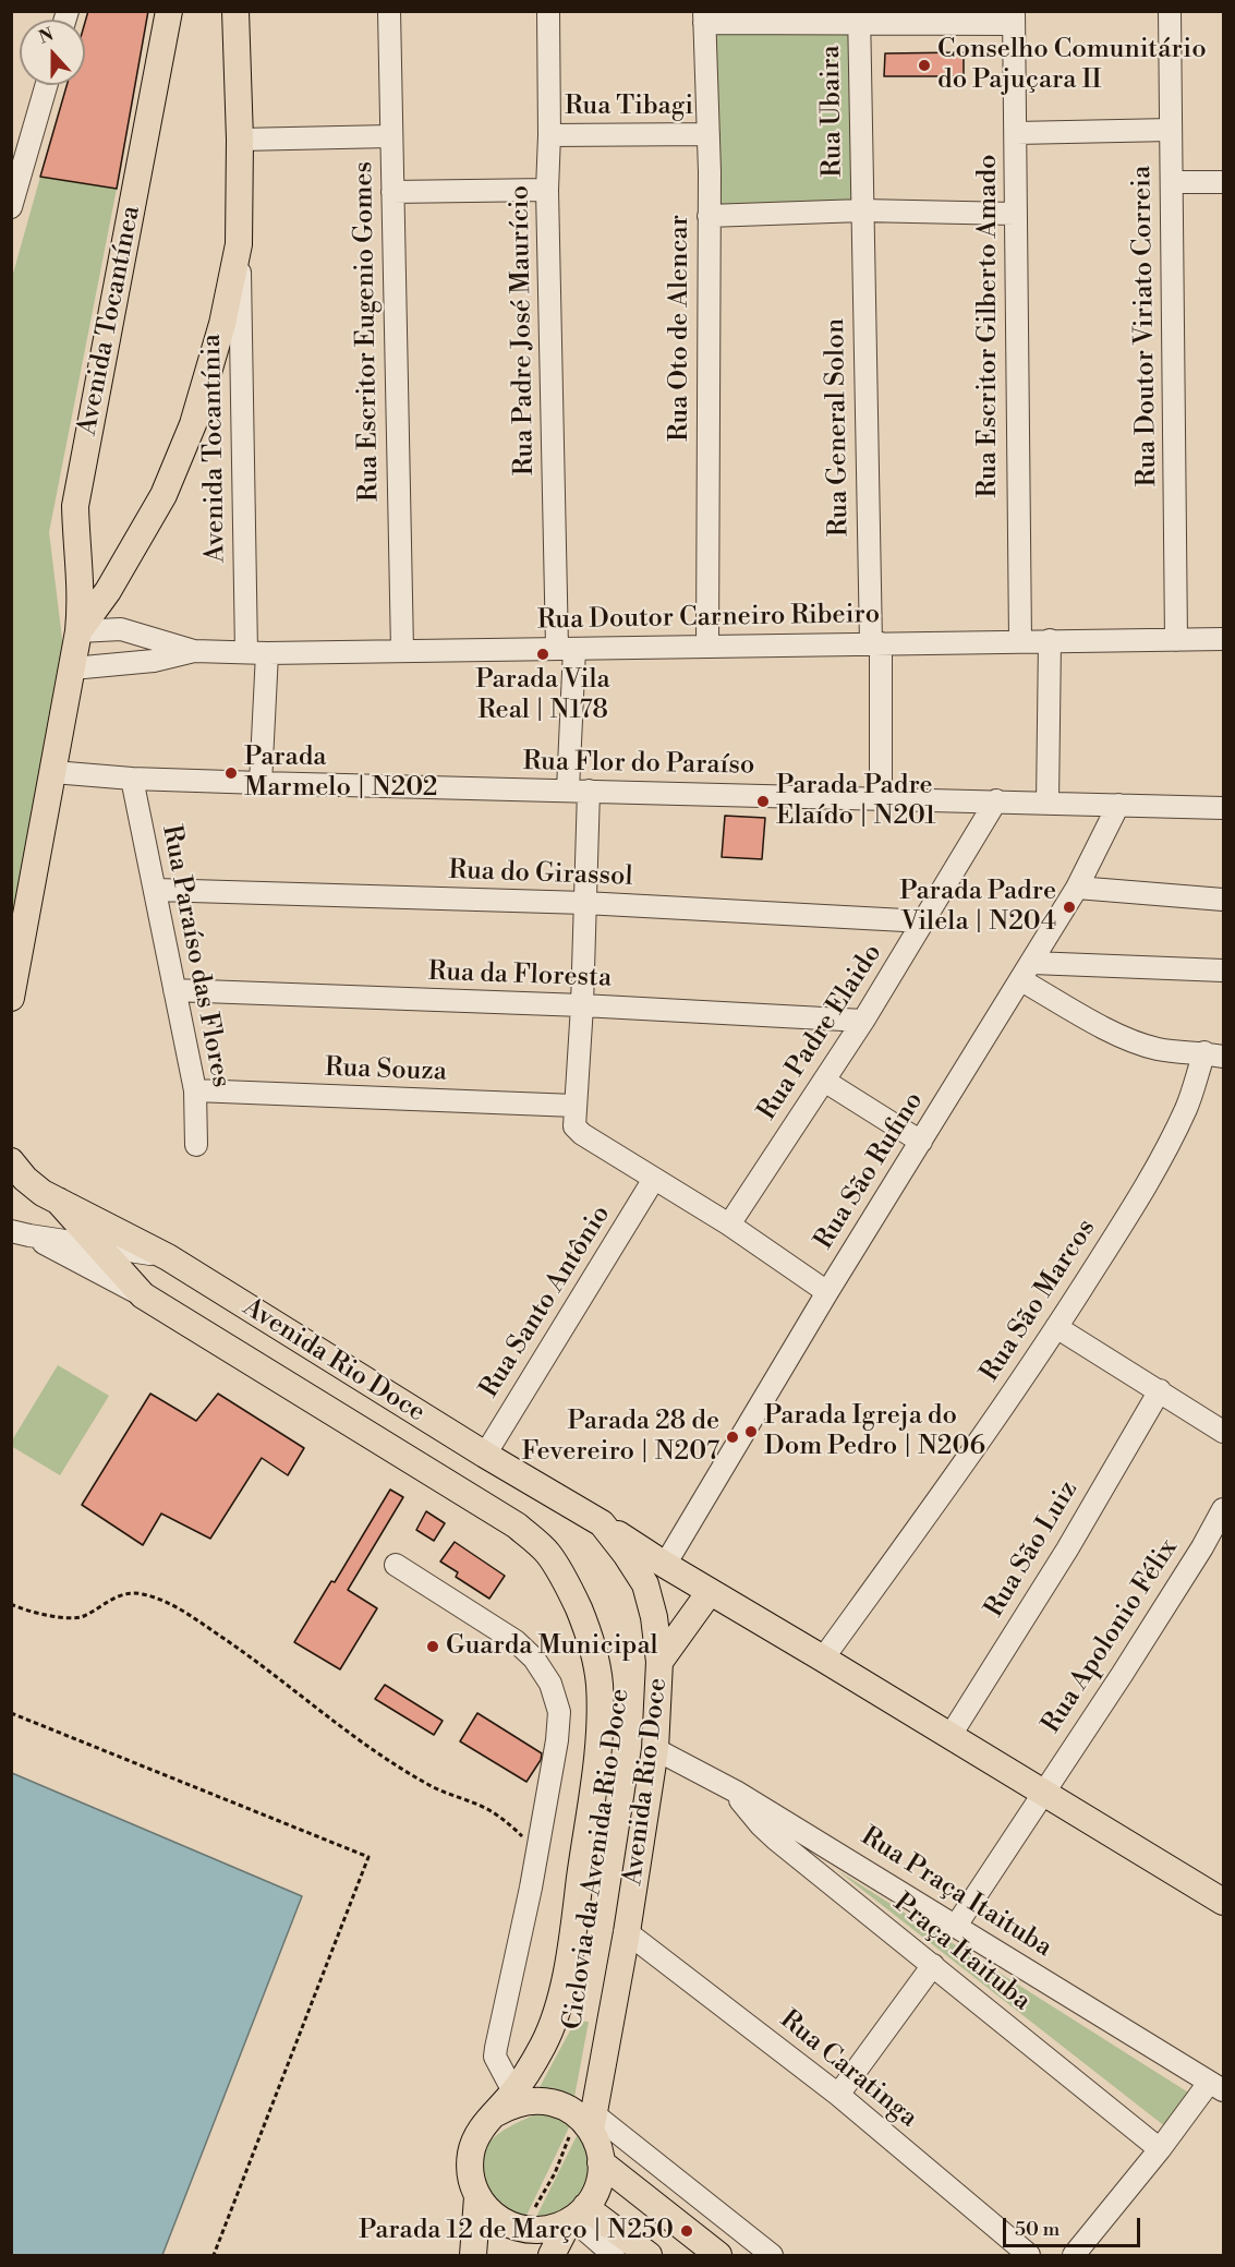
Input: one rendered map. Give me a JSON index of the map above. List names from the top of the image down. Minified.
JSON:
{"streets":{"main road":["Avenida Tocantínea","Avenida Rio Doce"],"street":["Rua Tibagi","Rua Ubaira","Rua Escritor Gilberto Amado","Rua Doutor Viriato Correia","Rua Oto de Alencar","Rua Padre José Maurício","Rua Escritor Eugenio Gomes","Rua General Solon","Avenida Tocantínia","Rua Doutor Carneiro Ribeiro","Rua Flor do Paraíso","Rua do Girassol","Rua Paraíso das Flores","Rua da Floresta","Rua Padre Elaido","Rua Souza","Rua São Rufino","Rua São Marcos","Rua Santo Antônio","Rua São Luiz","Rua Apolonio Félix","Rua Praça Itaituba","Praça Itaituba","Rua Caratinga"]},"crossings":[["Rua Tibagi","Rua Oto de Alencar"],["Rua Tibagi","Rua Padre José Maurício"],["Rua Ubaira","Rua General Solon"],["Avenida Tocantínea","Avenida Tocantínia"],["Avenida Tocantínea","Rua Doutor Carneiro Ribeiro"],["Avenida Tocantínea","Rua Flor do Paraíso"],["Rua Escritor Gilberto Amado","Rua Doutor Carneiro Ribeiro"],["Rua Doutor Viriato Correia","Rua Doutor Carneiro Ribeiro"],["Rua Oto de Alencar","Rua Doutor Carneiro Ribeiro"],["Rua Padre José Maurício","Rua Doutor Carneiro Ribeiro"],["Rua Padre José Maurício","Rua Flor do Paraíso"],["Rua Padre José Maurício","Rua do Girassol"],["Rua Padre José Maurício","Rua da Floresta"],["Rua Padre José Maurício","Rua Souza"],["Rua Escritor Eugenio Gomes","Rua Doutor Carneiro Ribeiro"],["Rua General Solon","Rua Doutor Carneiro Ribeiro"],["Rua General Solon","Rua Flor do Paraíso"],["Avenida Tocantínia","Rua Doutor Carneiro Ribeiro"],["Avenida Tocantínia","Rua Flor do Paraíso"],["Rua Flor do Paraíso","Rua Paraíso das Flores"],["Rua Flor do Paraíso","Rua Padre Elaido"],["Rua Flor do Paraíso","Rua São Rufino"],["Rua do Girassol","Rua Paraíso das Flores"],["Rua do Girassol","Rua Padre Elaido"],["Rua Paraíso das Flores","Rua da Floresta"],["Rua Paraíso das Flores","Rua Souza"],["Rua da Floresta","Rua Padre Elaido"],["Rua Santo Antônio","Avenida Rio Doce"],["Avenida Rio Doce","Rua Praça Itaituba"],["Avenida Rio Doce","Rua Caratinga"],["Rua Apolonio Félix","Rua Praça Itaituba"],["Rua Praça Itaituba","Praça Itaituba"]],"places":["Conselho Comunitário do Pajuçara II","Parada Vila Real | N178","Parada Marmelo | N202","Parada Padre Elaído | N201","Parada Padre Vilela | N204","Parada Igreja do Dom Pedro | N206","Parada 28 de Fevereiro | N207","Guarda Municipal","Parada 12 de Março | N250"],"scale_bar":"50 m","north":"top"}
